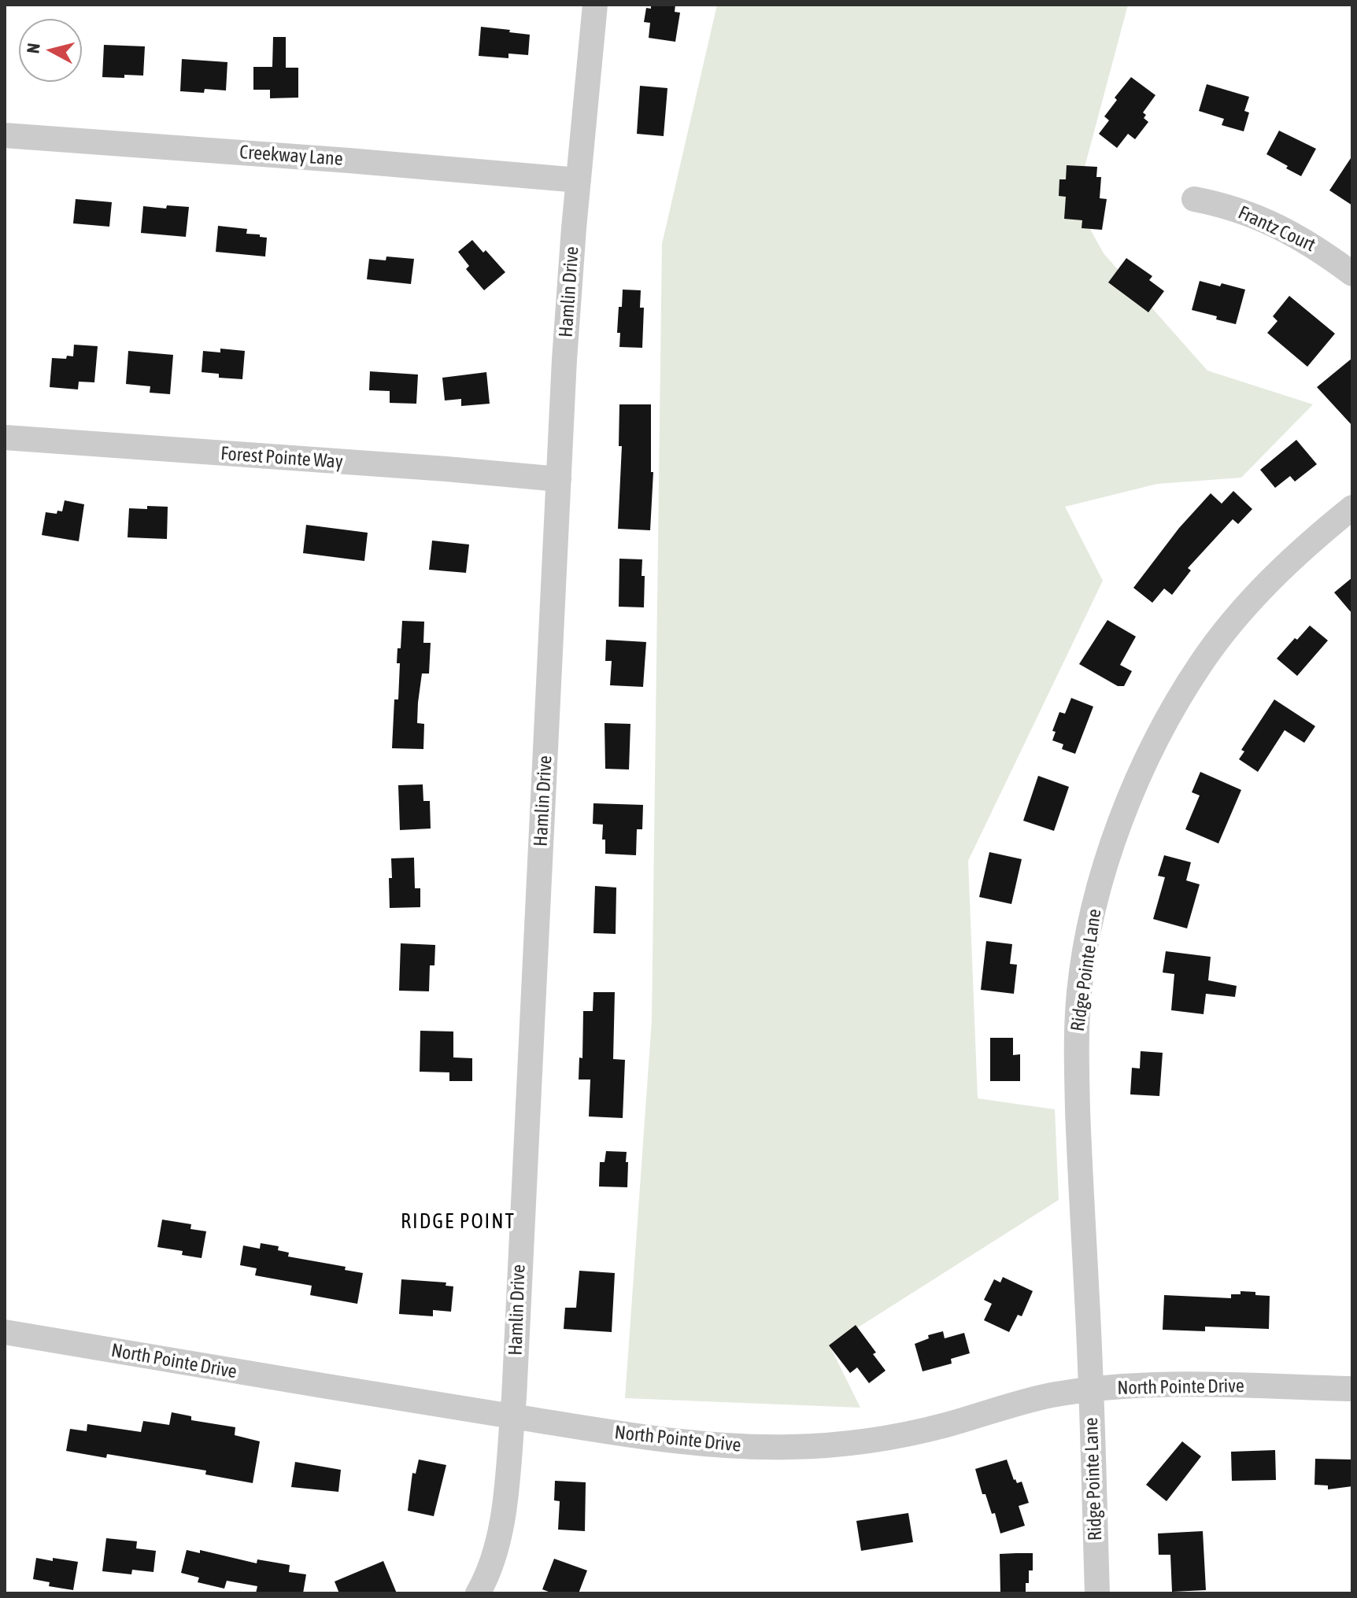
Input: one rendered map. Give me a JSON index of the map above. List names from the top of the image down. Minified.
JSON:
{"streets":{"street":["Creekway Lane","Frantz Court","Hamlin Drive","Forest Pointe Way","Ridge Pointe Lane","North Pointe Drive"]},"crossings":[["Creekway Lane","Hamlin Drive"],["Hamlin Drive","Forest Pointe Way"],["Hamlin Drive","North Pointe Drive"],["Ridge Pointe Lane","North Pointe Drive"]],"districts":["RIDGE POINT"],"north":"left"}
